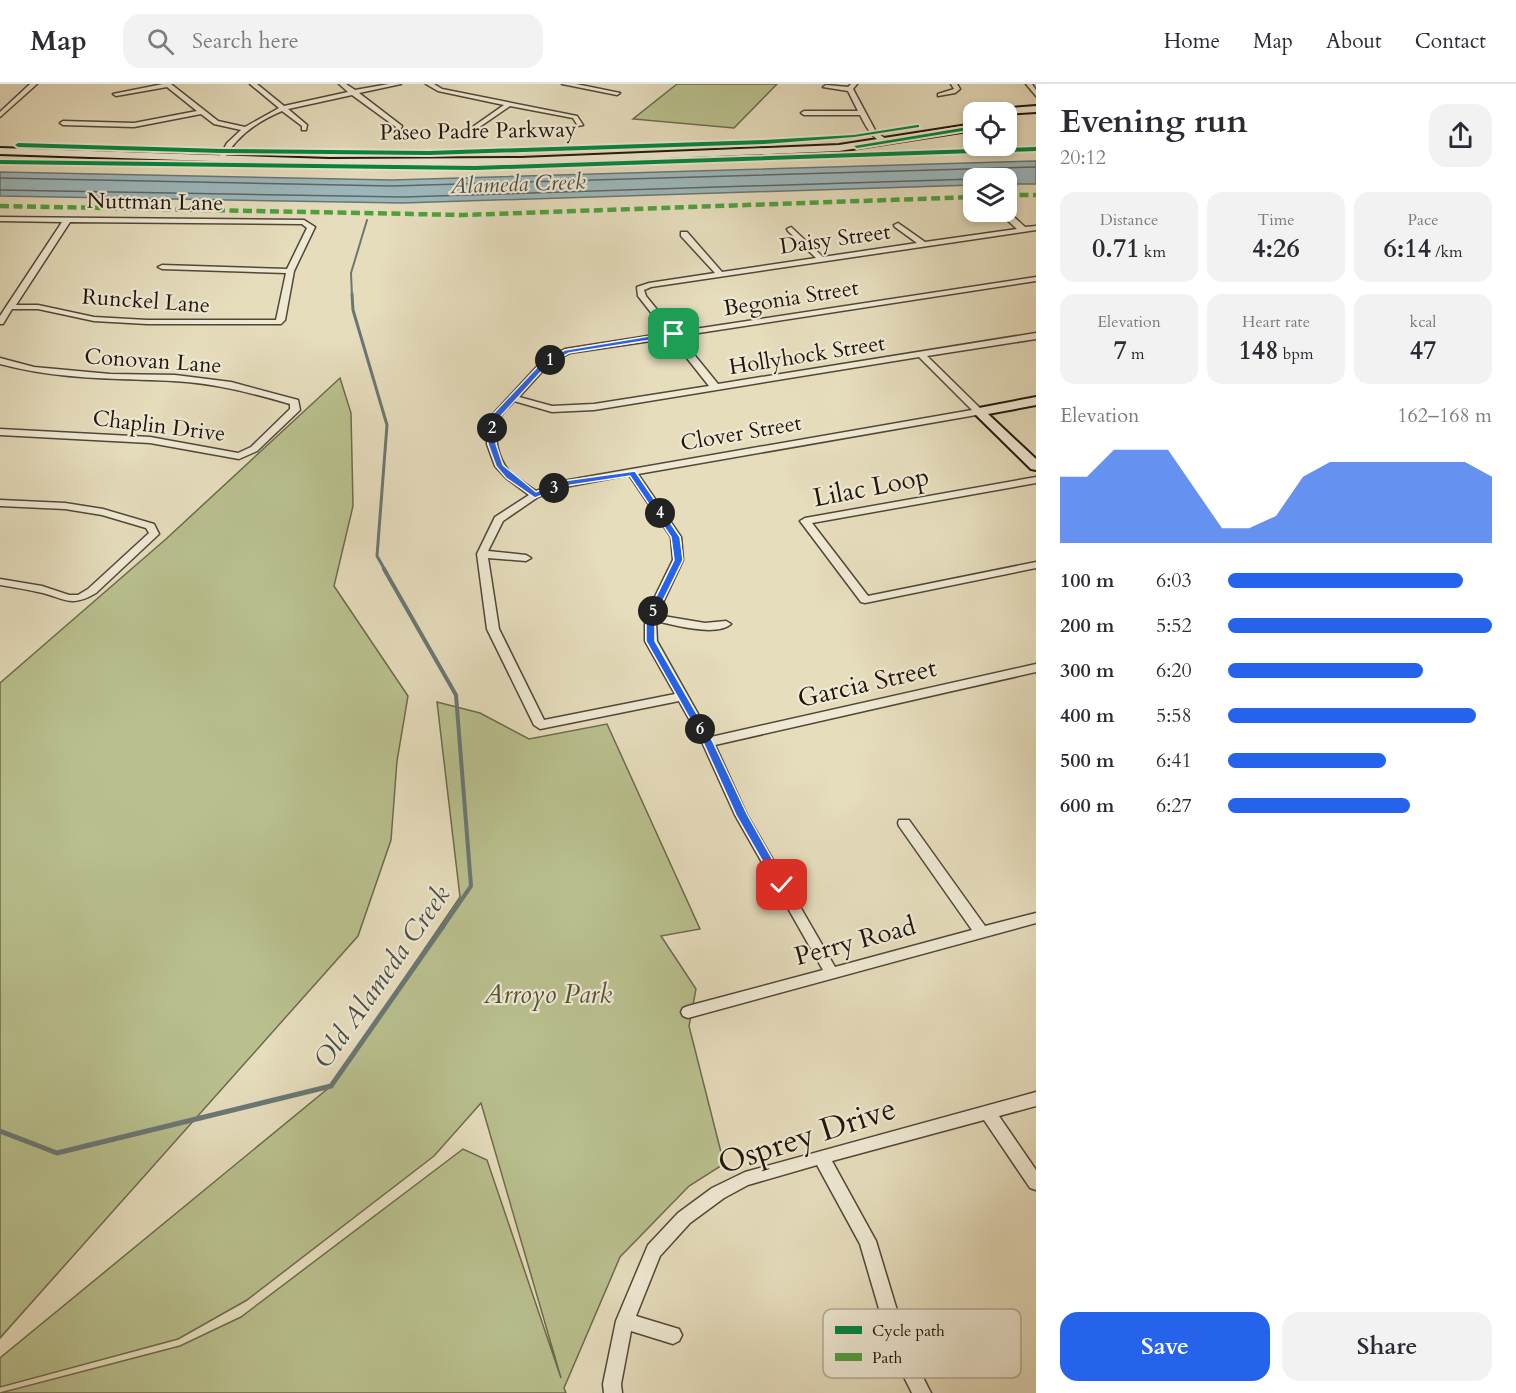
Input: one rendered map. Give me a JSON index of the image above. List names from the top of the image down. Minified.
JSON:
{"streets":{"main road":["Paseo Padre Parkway","Clover Street"],"street":["Nuttman Lane","Daisy Street","Begonia Street","Runckel Lane","Hollyhock Street","Conovan Lane","Chaplin Drive","Lilac Loop","Garcia Street","Perry Road","Osprey Drive"]},"crossings":[["Nuttman Lane","Runckel Lane"],["Daisy Street","Begonia Street"],["Begonia Street","Hollyhock Street"],["Begonia Street","Clover Street"],["Conovan Lane","Chaplin Drive"]],"water":["Alameda Creek","Old Alameda Creek"],"parks":["Arroyo Park"],"legend":["Cycle path","Path"],"page":{"header":"Map","search":"Search here","nav":["Home","Map","About","Contact"],"heading":["Evening run","20:12"],"stats":[["Distance","0.71 km"],["Time","4:26"],["Pace","6:14 /km"],["Elevation","7 m"],["Heart rate","148 bpm"],["kcal","47"]],"pins":["1","2","3","4","5","6"],"chart":["Elevation","162–168 m"],"list":[{"name":"100 m","note":"6:03"},{"name":"200 m","note":"5:52"},{"name":"300 m","note":"6:20"},{"name":"400 m","note":"5:58"},{"name":"500 m","note":"6:41"},{"name":"600 m","note":"6:27"}],"buttons":["Save","Share"]}}
